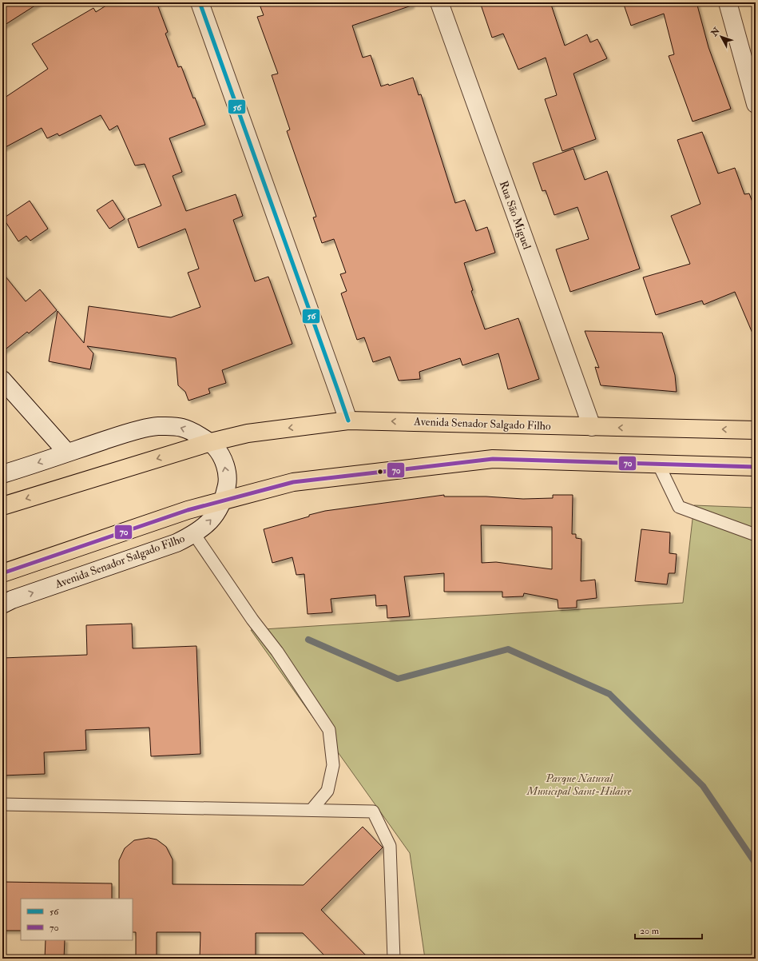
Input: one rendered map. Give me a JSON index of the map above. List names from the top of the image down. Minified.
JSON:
{"streets":{"main road":["Avenida Senador Salgado Filho"],"street":["Rua São Miguel"]},"crossings":[["Rua São Miguel","Avenida Senador Salgado Filho"]],"parks":["Parque Natural Municipal Saint-Hilaire"],"lines":["transit line 56","transit line 70"],"legend":["56","70"],"scale_bar":"20 m","north":"top left"}
